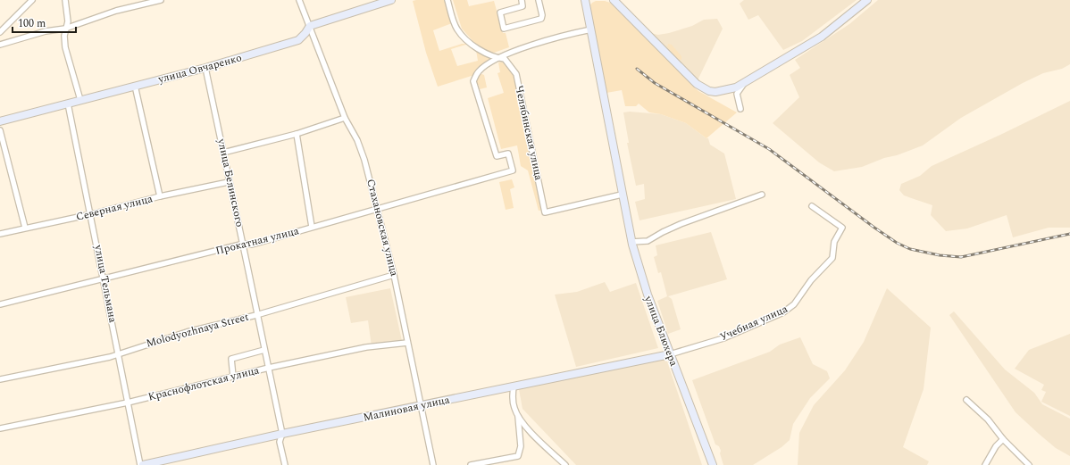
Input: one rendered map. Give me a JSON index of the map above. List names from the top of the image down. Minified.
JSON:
{"streets":{"street":["улица Овчаренко","Челябинская улица","улица Белинского","Северная улица","Стахановская улица","Прокатная улица","улица Тельмана","Учебная улица","Molodyozhnaya Street","улица Блюхера","Краснофлотская улица","Малиновая улица"]},"crossings":[["улица Овчаренко","улица Белинского"],["улица Овчаренко","Стахановская улица"],["улица Овчаренко","улица Тельмана"],["Челябинская улица","Прокатная улица"],["Челябинская улица","улица Блюхера"],["улица Белинского","Северная улица"],["улица Белинского","Прокатная улица"],["улица Белинского","Molodyozhnaya Street"],["улица Белинского","Краснофлотская улица"],["улица Белинского","Малиновая улица"],["Северная улица","улица Тельмана"],["Стахановская улица","Прокатная улица"],["Стахановская улица","Molodyozhnaya Street"],["Стахановская улица","Краснофлотская улица"],["Стахановская улица","Малиновая улица"],["Прокатная улица","улица Тельмана"],["улица Тельмана","Molodyozhnaya Street"],["улица Тельмана","Краснофлотская улица"],["улица Тельмана","Малиновая улица"],["Учебная улица","улица Блюхера"],["Учебная улица","Малиновая улица"],["улица Блюхера","Малиновая улица"]],"scale_bar":"100 m"}
